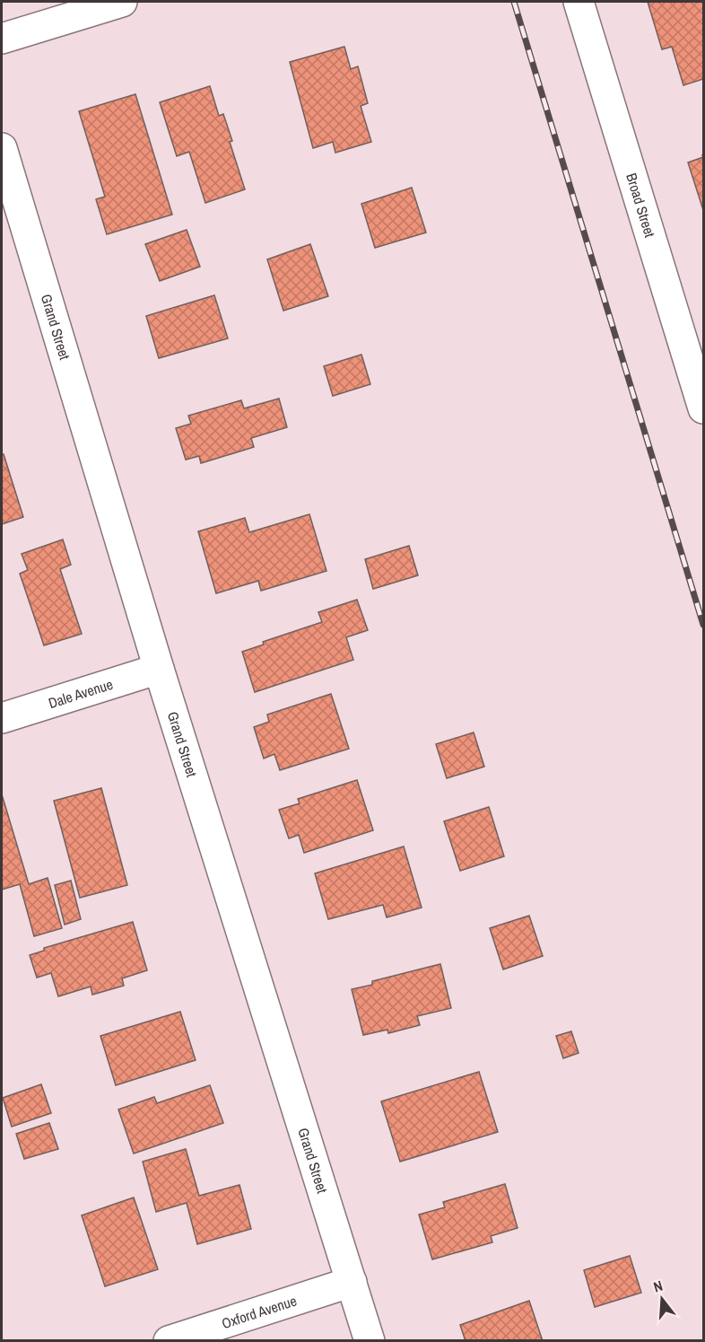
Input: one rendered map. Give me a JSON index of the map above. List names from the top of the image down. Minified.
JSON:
{"streets":{"street":["Broad Street","Grand Street","Dale Avenue","Oxford Avenue"]},"crossings":[["Grand Street","Dale Avenue"],["Grand Street","Oxford Avenue"]],"north":"top"}
